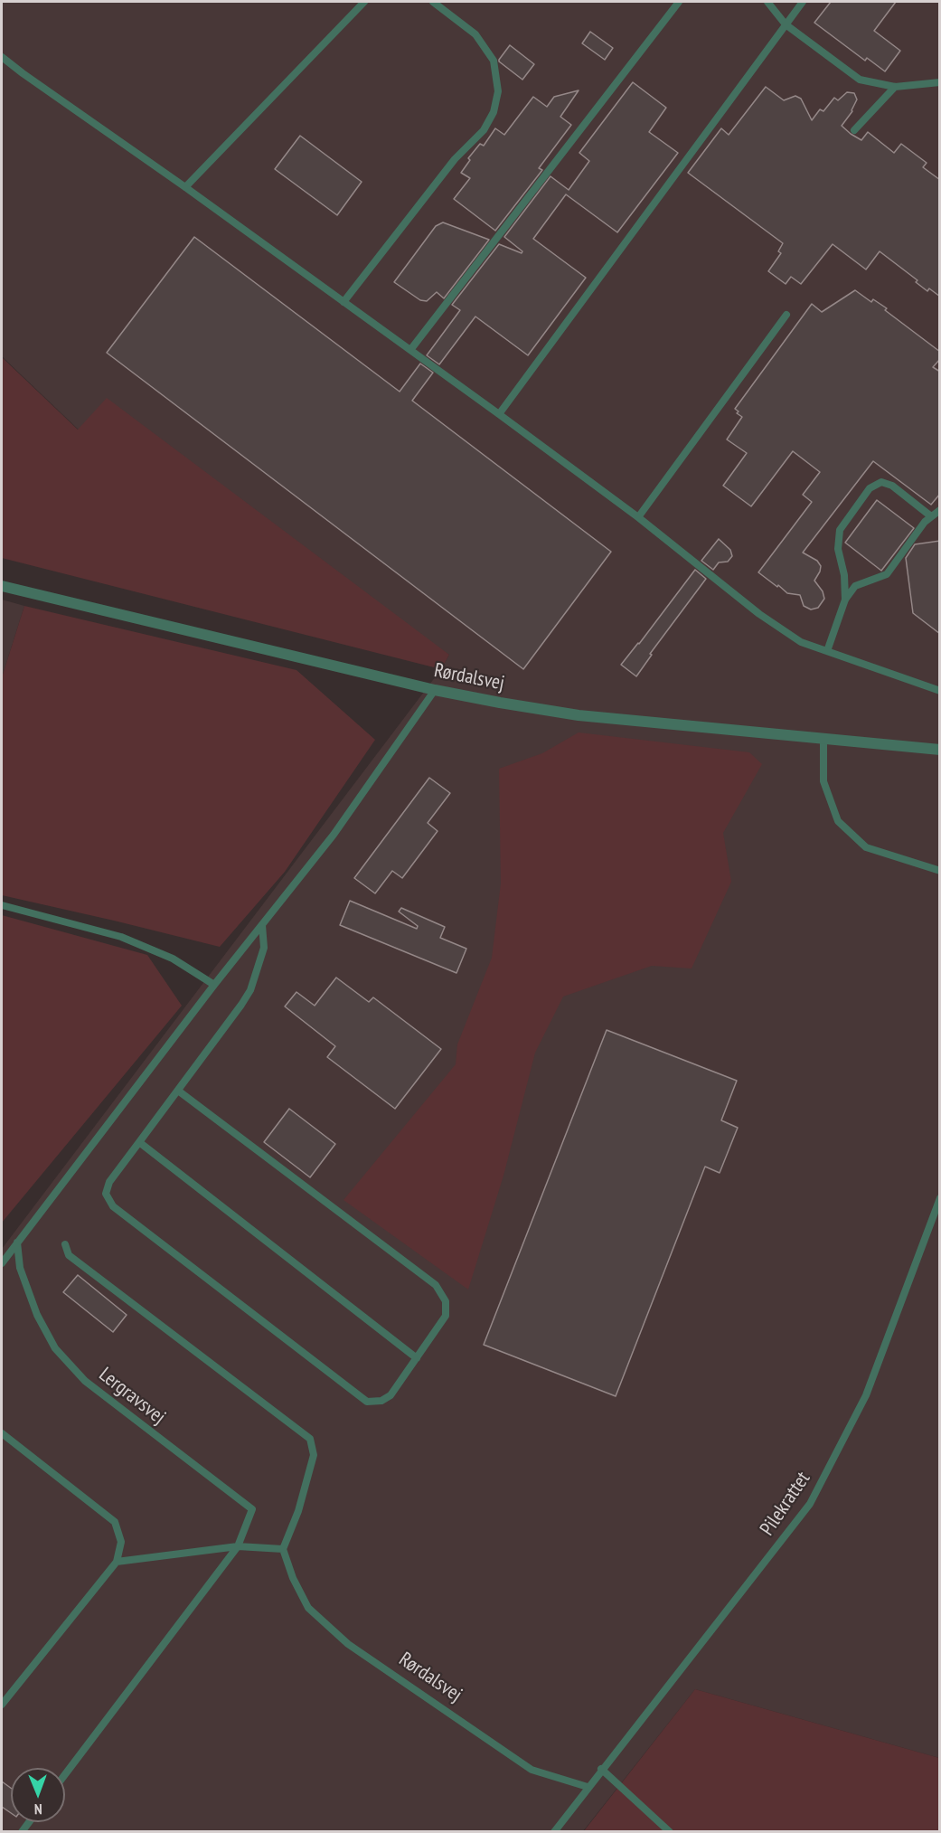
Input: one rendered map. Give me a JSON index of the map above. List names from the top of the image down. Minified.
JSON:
{"streets":{"street":["Rørdalsvej"],"lane":["Lergravsvej","Pilekrattet"]},"crossings":[["Rørdalsvej","Pilekrattet"]],"north":"bottom"}
